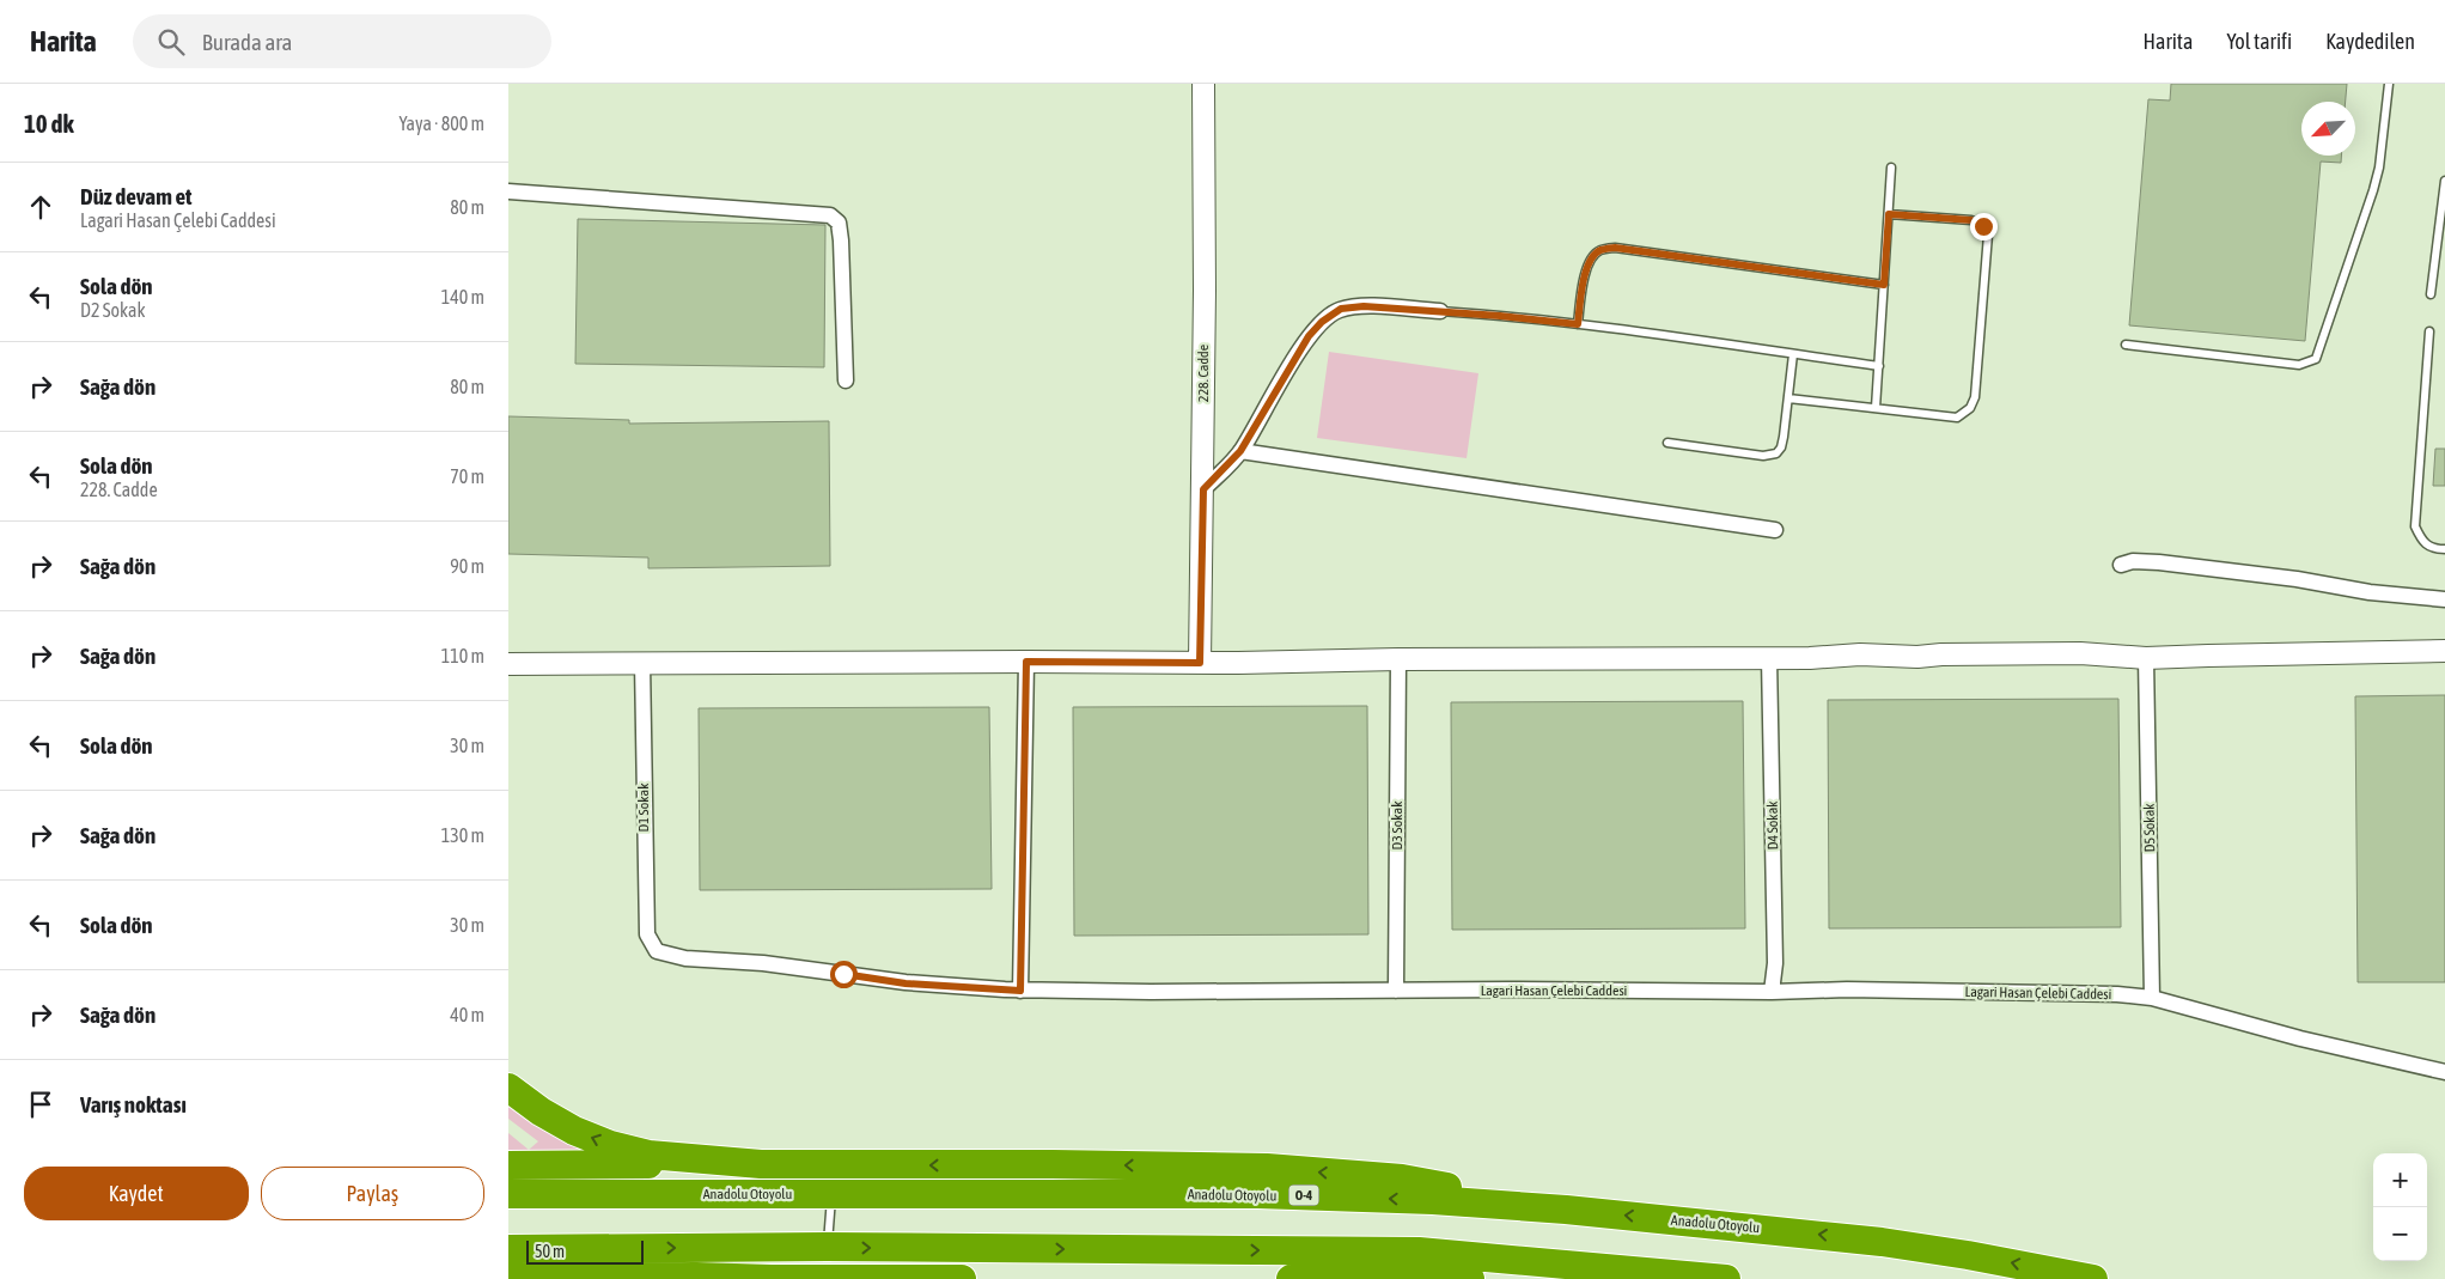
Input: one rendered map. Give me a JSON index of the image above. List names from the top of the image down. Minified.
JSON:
{"streets":{"highway":["Anadolu Otoyolu","O-4"],"street":["228. Cadde","D1 Sokak","D3 Sokak","D4 Sokak","D5 Sokak","Lagari Hasan Çelebi Caddesi"]},"crossings":[["D1 Sokak","Lagari Hasan Çelebi Caddesi"],["D3 Sokak","Lagari Hasan Çelebi Caddesi"],["D4 Sokak","Lagari Hasan Çelebi Caddesi"],["D5 Sokak","Lagari Hasan Çelebi Caddesi"]],"scale_bar":"50 m","north":"bottom left","page":{"header":"Harita","search":"Burada ara","nav":["Harita","Yol tarifi","Kaydedilen"],"heading":["10 dk","Yaya · 800 m"],"list":[["Düz devam et","Lagari Hasan Çelebi Caddesi","80 m"],["Sola dön","D2 Sokak","140 m"],["Sağa dön","80 m"],["Sola dön","228. Cadde","70 m"],["Sağa dön","90 m"],["Sağa dön","110 m"],["Sola dön","30 m"],["Sağa dön","130 m"],["Sola dön","30 m"],["Sağa dön","40 m"],"Varış noktası"],"buttons":["Kaydet","Paylaş"],"map_buttons":["+","−"],"scale":"50 m"}}
